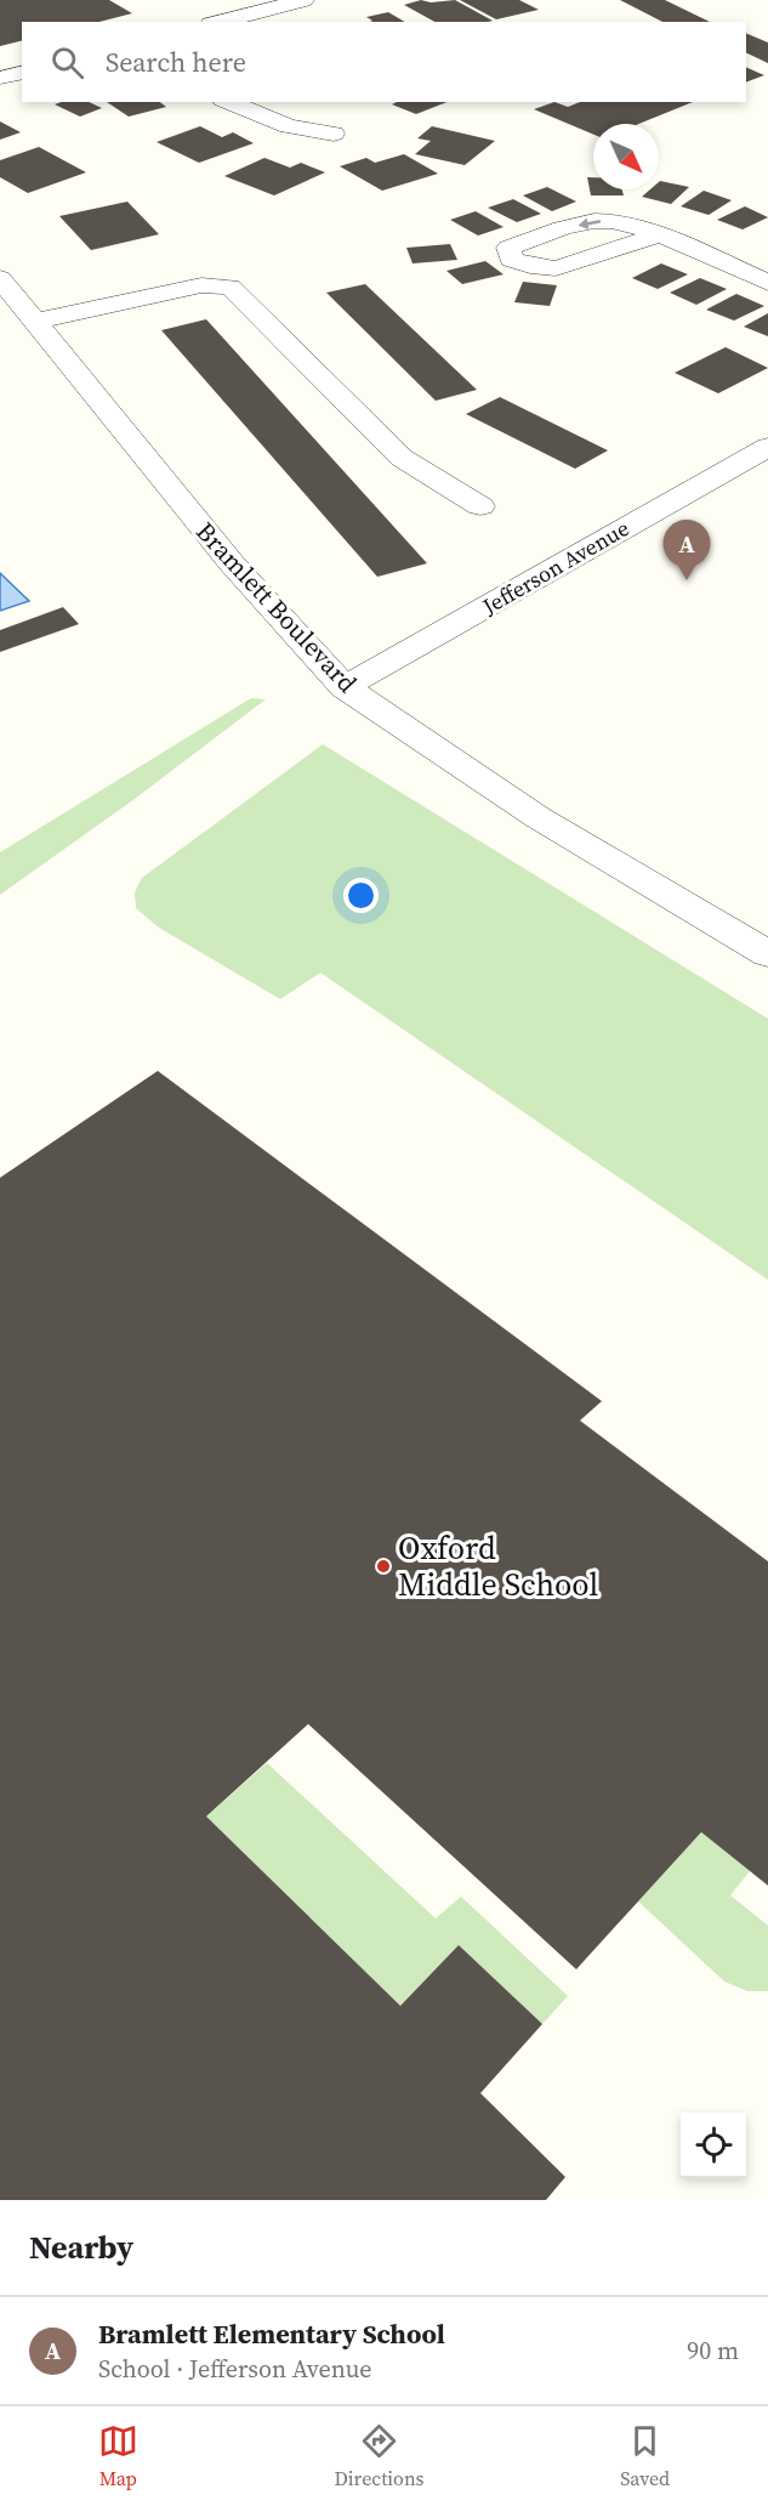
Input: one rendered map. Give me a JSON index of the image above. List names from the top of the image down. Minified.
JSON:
{"streets":{"street":["Jefferson Avenue","Bramlett Boulevard"]},"crossings":[["Jefferson Avenue","Bramlett Boulevard"]],"places":["Oxford Middle School"],"north":"bottom right","page":{"search":"Search here","pins":"A","heading":"Nearby","list":[{"mark":"A","name":"Bramlett Elementary School","note":"School · Jefferson Avenue","value":"90 m"}],"nav":["Map","Directions","Saved"]}}
